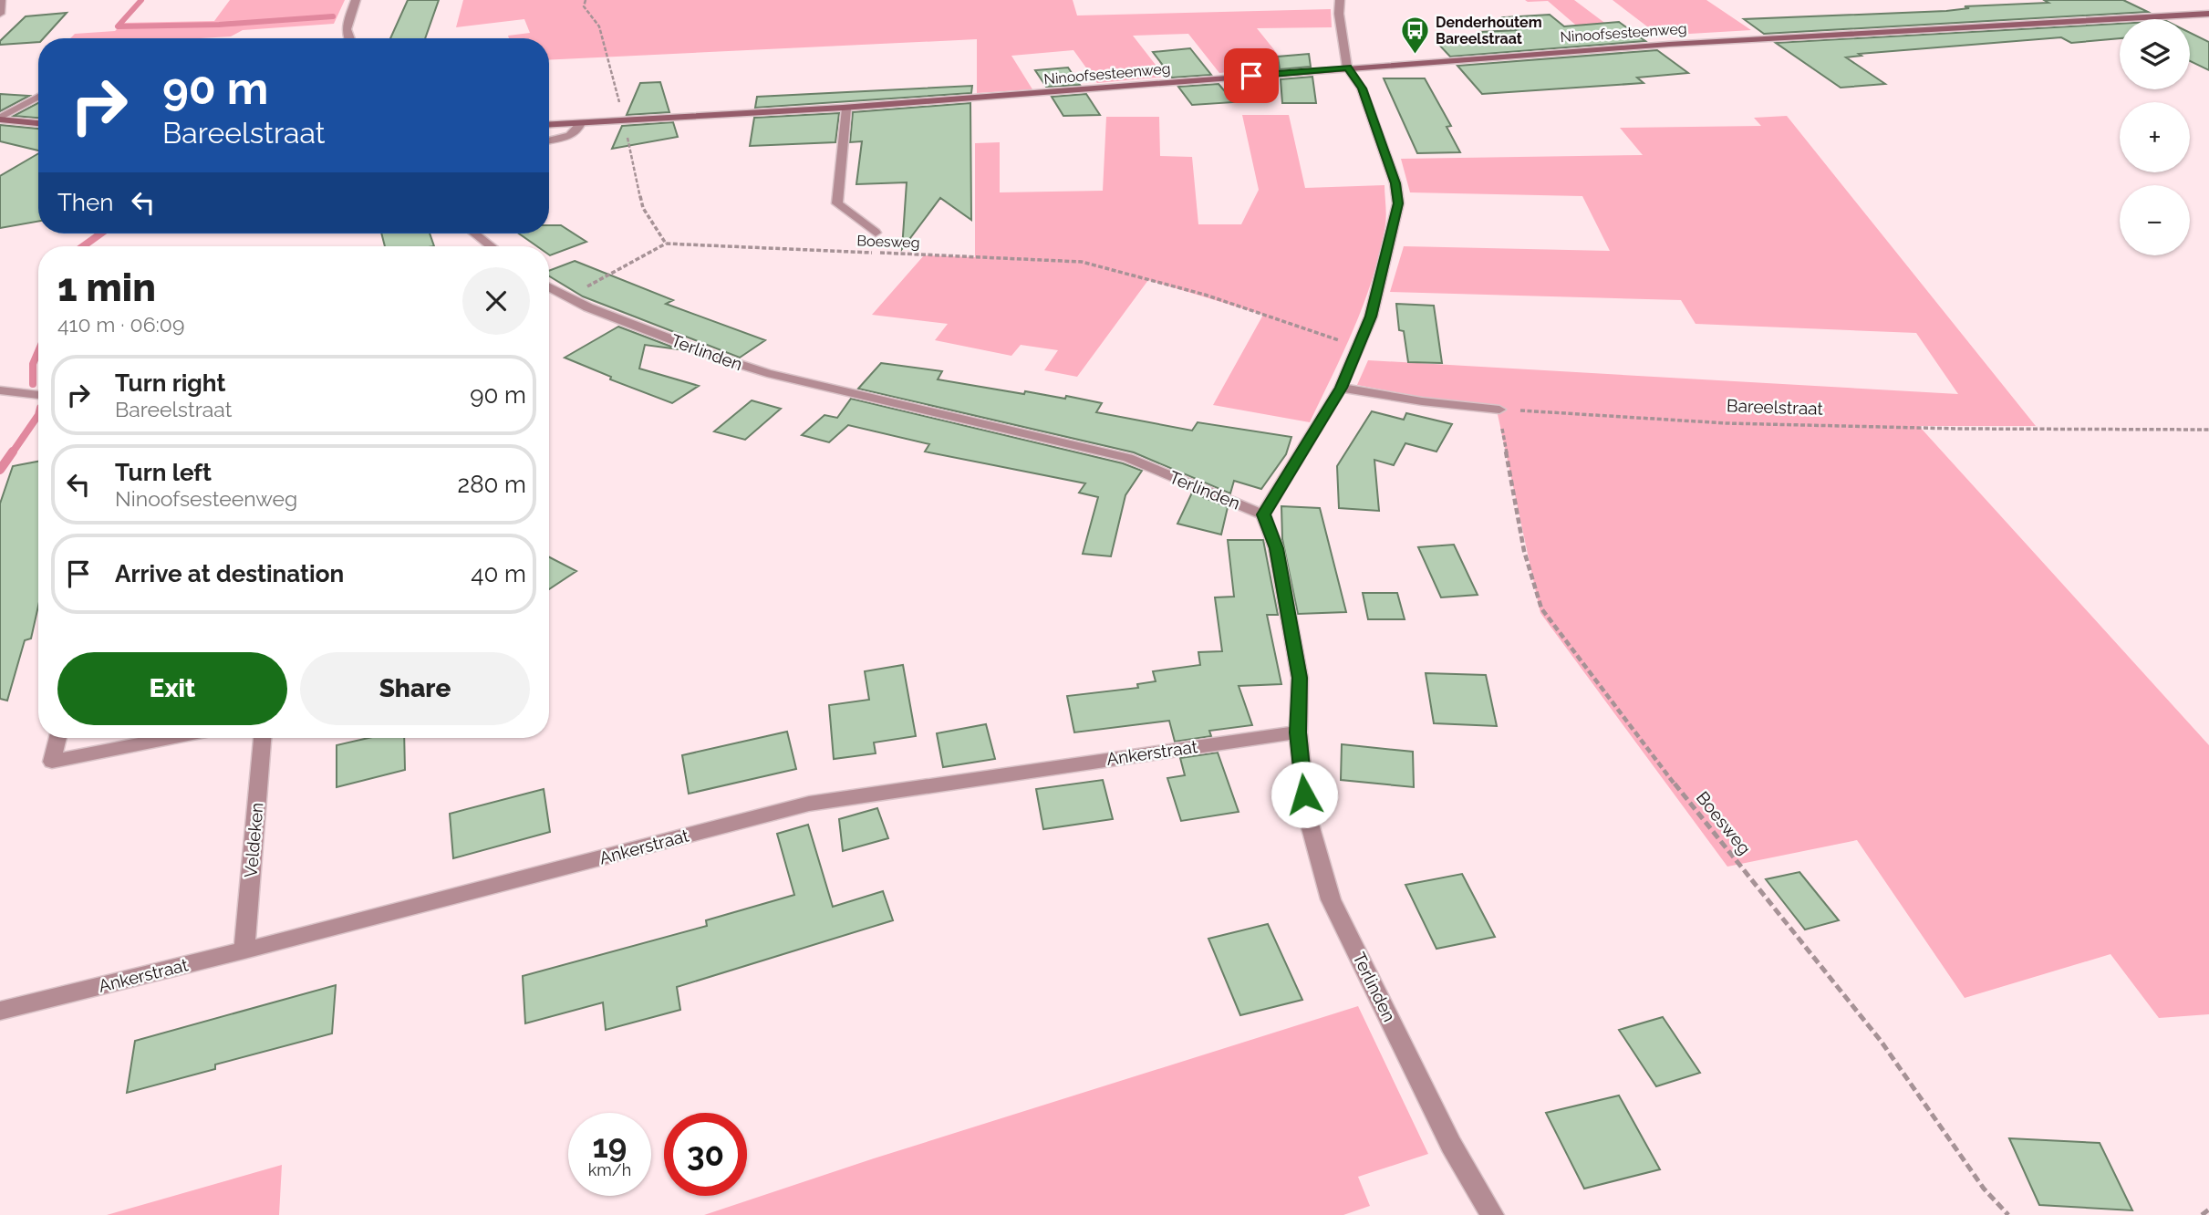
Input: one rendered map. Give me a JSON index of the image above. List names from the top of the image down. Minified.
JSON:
{"streets":{"street":["Ninoofsesteenweg","Terlinden","Ankerstraat","Veldeken"],"path":["Boesweg","Bareelstraat"]},"crossings":[["Boesweg","Bareelstraat"],["Terlinden","Ankerstraat"],["Ankerstraat","Veldeken"]],"places":{"bus stop":["Denderhoutem Bareelstraat"]},"page":{"map_buttons":["+","−"],"turn":["90 m","Bareelstraat"],"then":"Then","heading":["1 min","410 m · 06:09"],"list":[{"name":"Turn right","note":"Bareelstraat","value":"90 m"},{"name":"Turn left","note":"Ninoofsesteenweg","value":"280 m"},{"name":"Arrive at destination","value":"40 m"}],"buttons":["Exit","Share"],"speed":"19 km/h","limit":"30"}}
